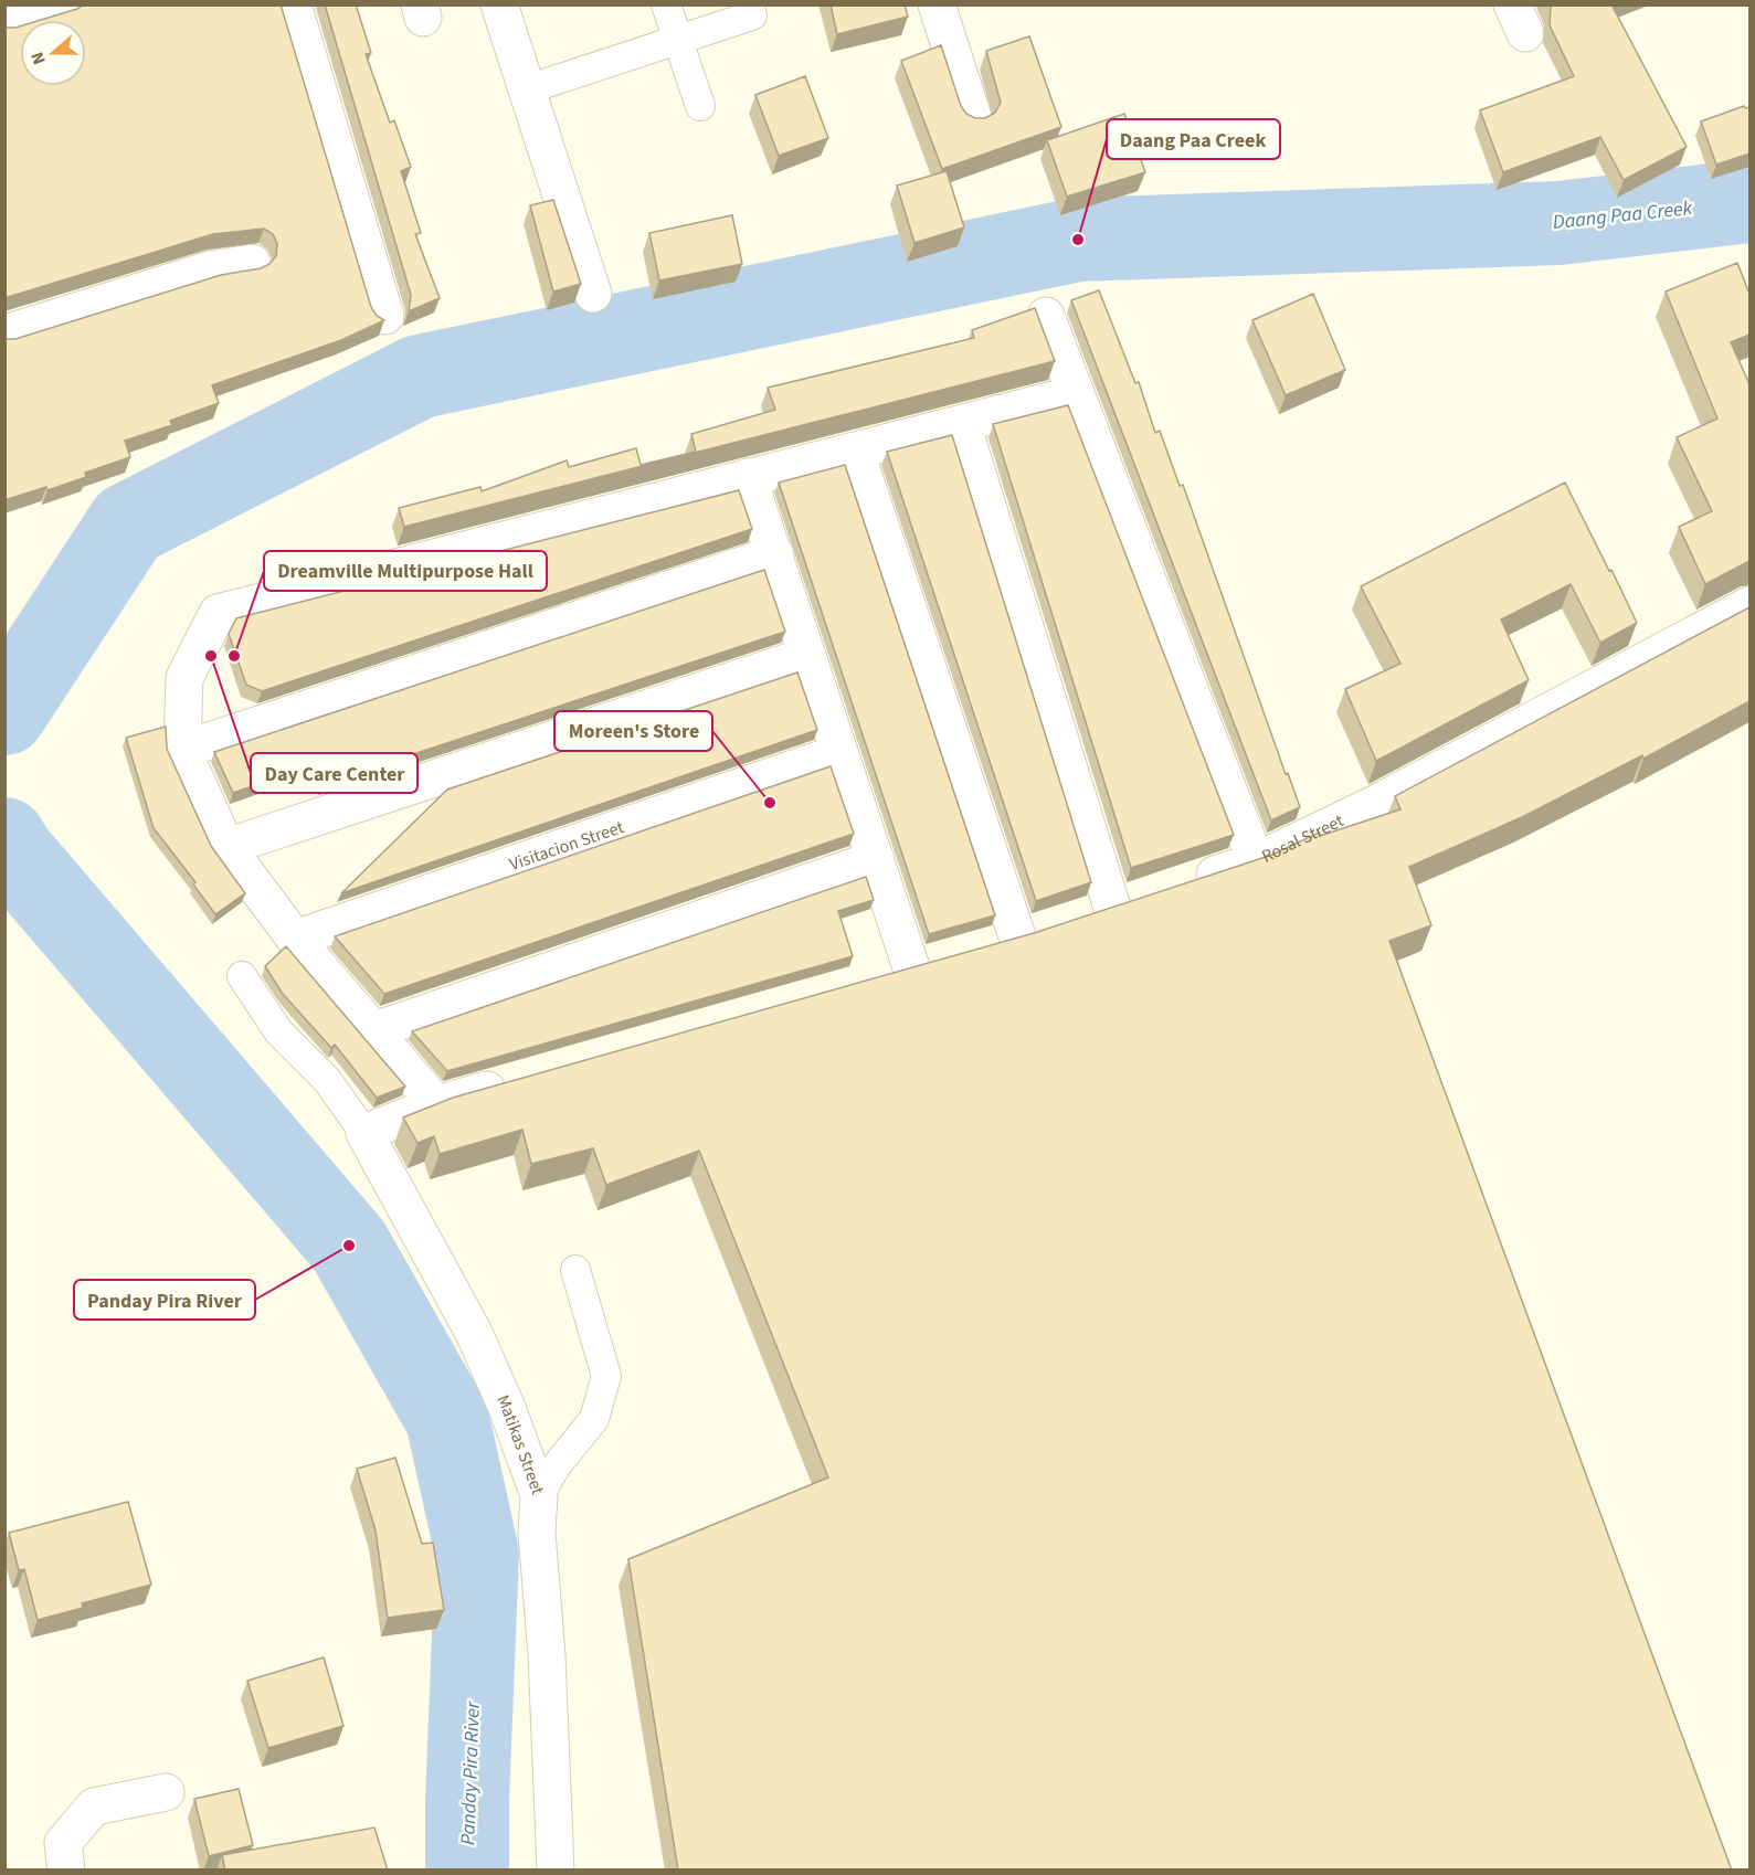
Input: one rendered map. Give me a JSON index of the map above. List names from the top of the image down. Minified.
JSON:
{"streets":{"street":["Rosal Street","Visitacion Street","Matikas Street"]},"water":["Daang Paa Creek","Panday Pira River"],"places":["Daang Paa Creek","Day Care Center","Dreamville Multipurpose Hall","Moreen's Store","Panday Pira River"],"north":"left"}
